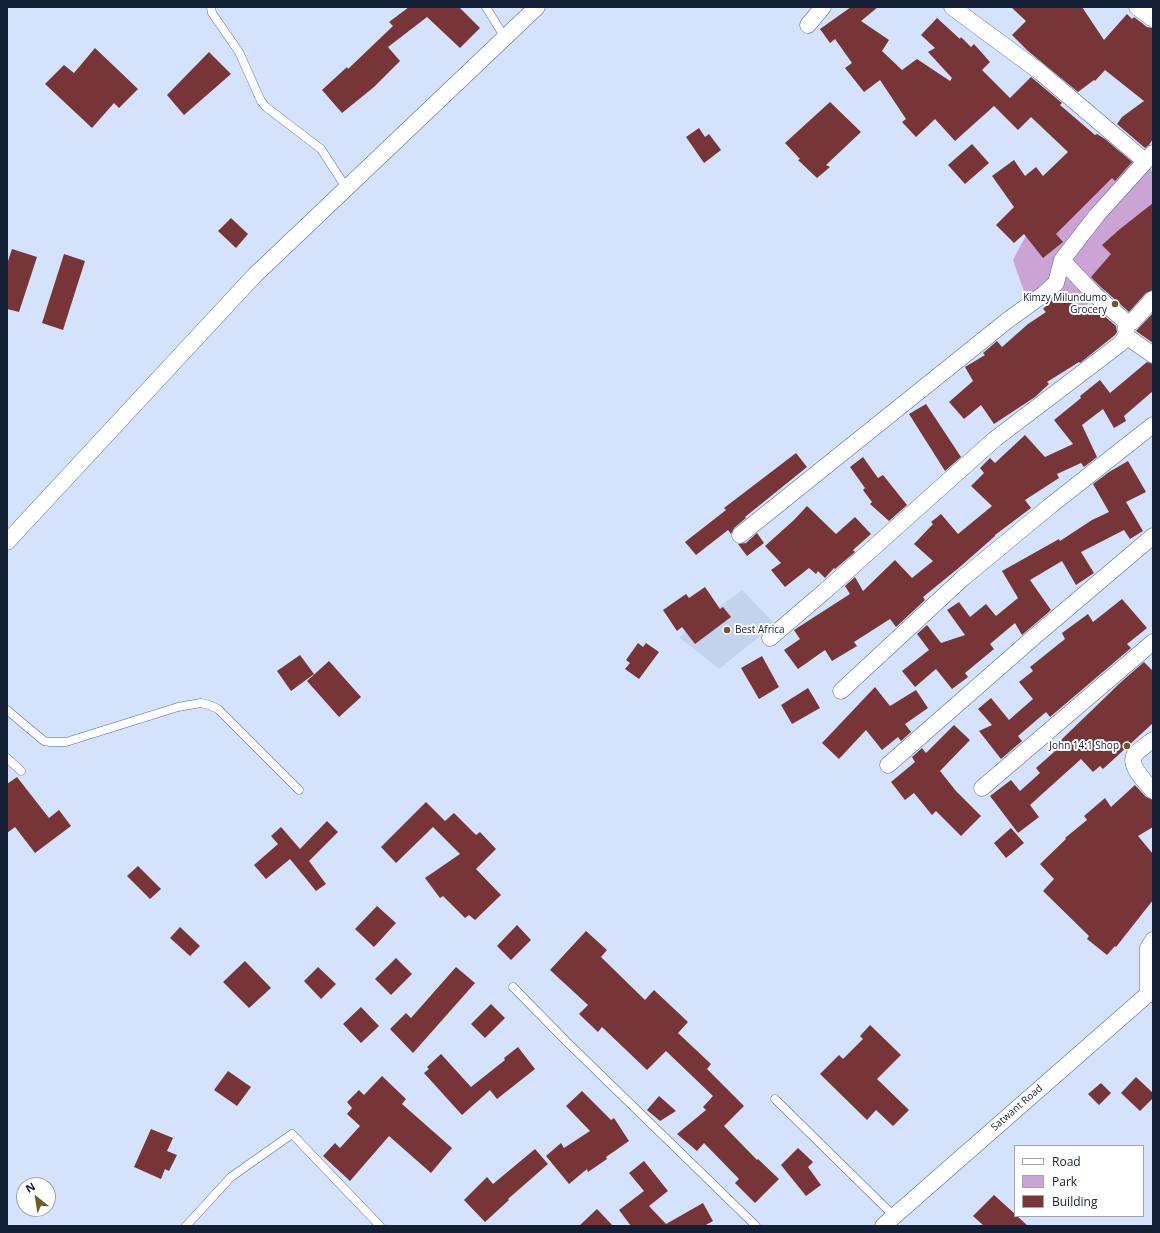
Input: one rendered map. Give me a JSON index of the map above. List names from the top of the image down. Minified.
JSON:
{"streets":{"street":["Satwant Road"]},"places":["Kimzy Milundumo Grocery","Best Africa","John 14:1 Shop"],"legend":["Road","Park","Building"],"north":"top left"}
